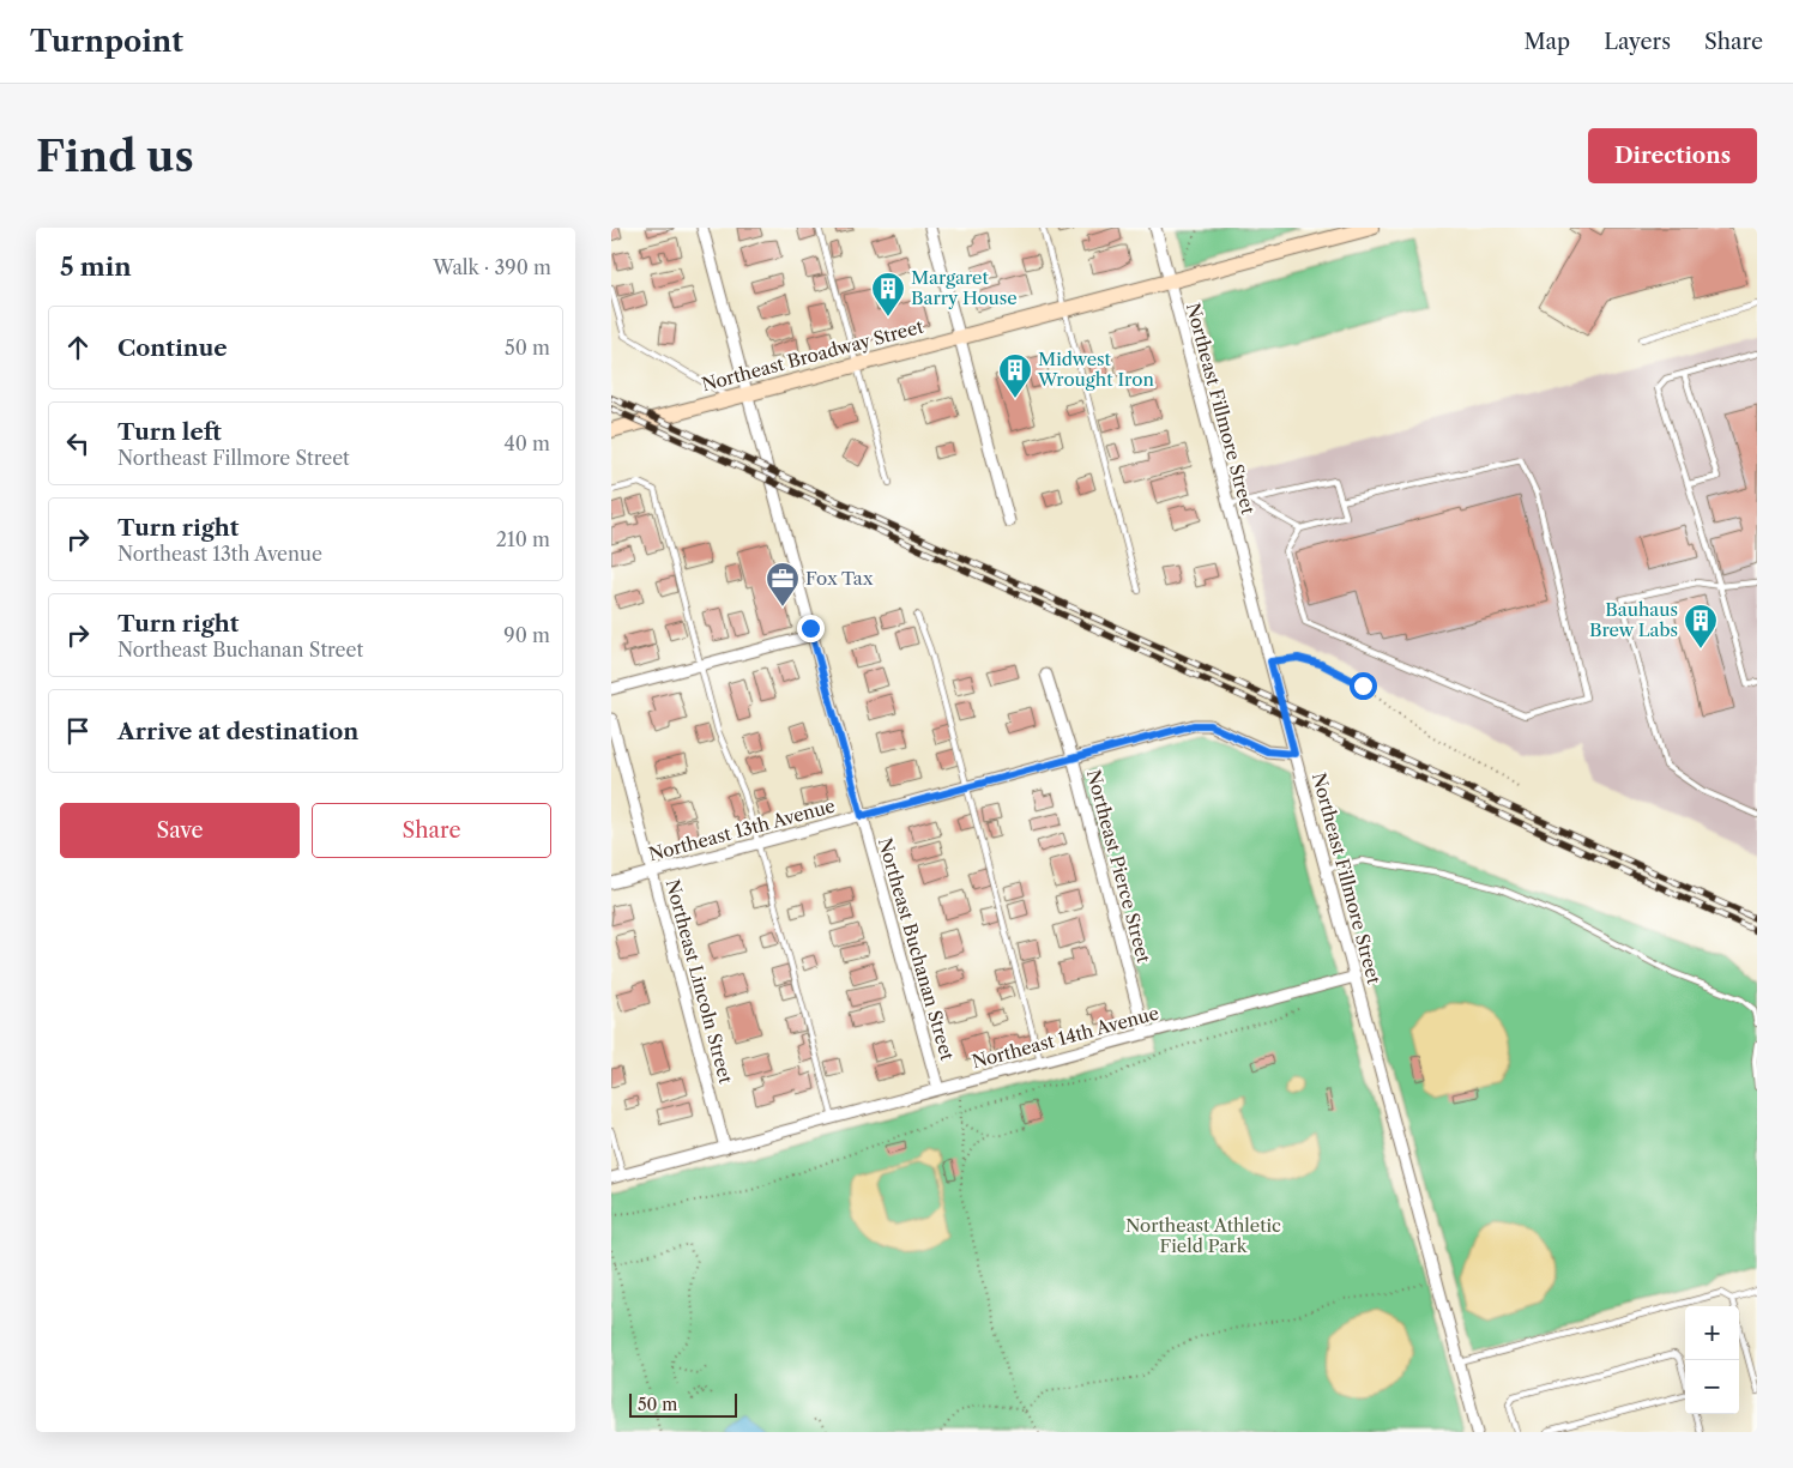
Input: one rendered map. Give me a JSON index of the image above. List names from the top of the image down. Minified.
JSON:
{"streets":{"main road":["Northeast Broadway Street"],"street":["Northeast Fillmore Street","Northeast 13th Avenue","Northeast Pierce Street","Northeast Buchanan Street","Northeast Lincoln Street","Northeast 14th Avenue"]},"crossings":[["Northeast Broadway Street","Northeast Fillmore Street"],["Northeast Broadway Street","Northeast Buchanan Street"],["Northeast Fillmore Street","Northeast 13th Avenue"],["Northeast Fillmore Street","Northeast 14th Avenue"],["Northeast 13th Avenue","Northeast Pierce Street"],["Northeast 13th Avenue","Northeast Buchanan Street"],["Northeast 13th Avenue","Northeast Lincoln Street"],["Northeast Pierce Street","Northeast 14th Avenue"],["Northeast Buchanan Street","Northeast 14th Avenue"],["Northeast Lincoln Street","Northeast 14th Avenue"]],"parks":["Northeast Athletic Field Park"],"places":{"building":["Margaret Barry House","Midwest Wrought Iron","Bauhaus Brew Labs"],"office":["Fox Tax"]},"scale_bar":"50 m","page":{"header":"Turnpoint","nav":["Map","Layers","Share"],"buttons":["Directions",["Save","Share"]],"title":"Find us","heading":["5 min","Walk · 390 m"],"list":[["Continue","50 m"],["Turn left","Northeast Fillmore Street","40 m"],["Turn right","Northeast 13th Avenue","210 m"],["Turn right","Northeast Buchanan Street","90 m"],"Arrive at destination"],"map_buttons":["+","−"],"scale":"50 m"}}
